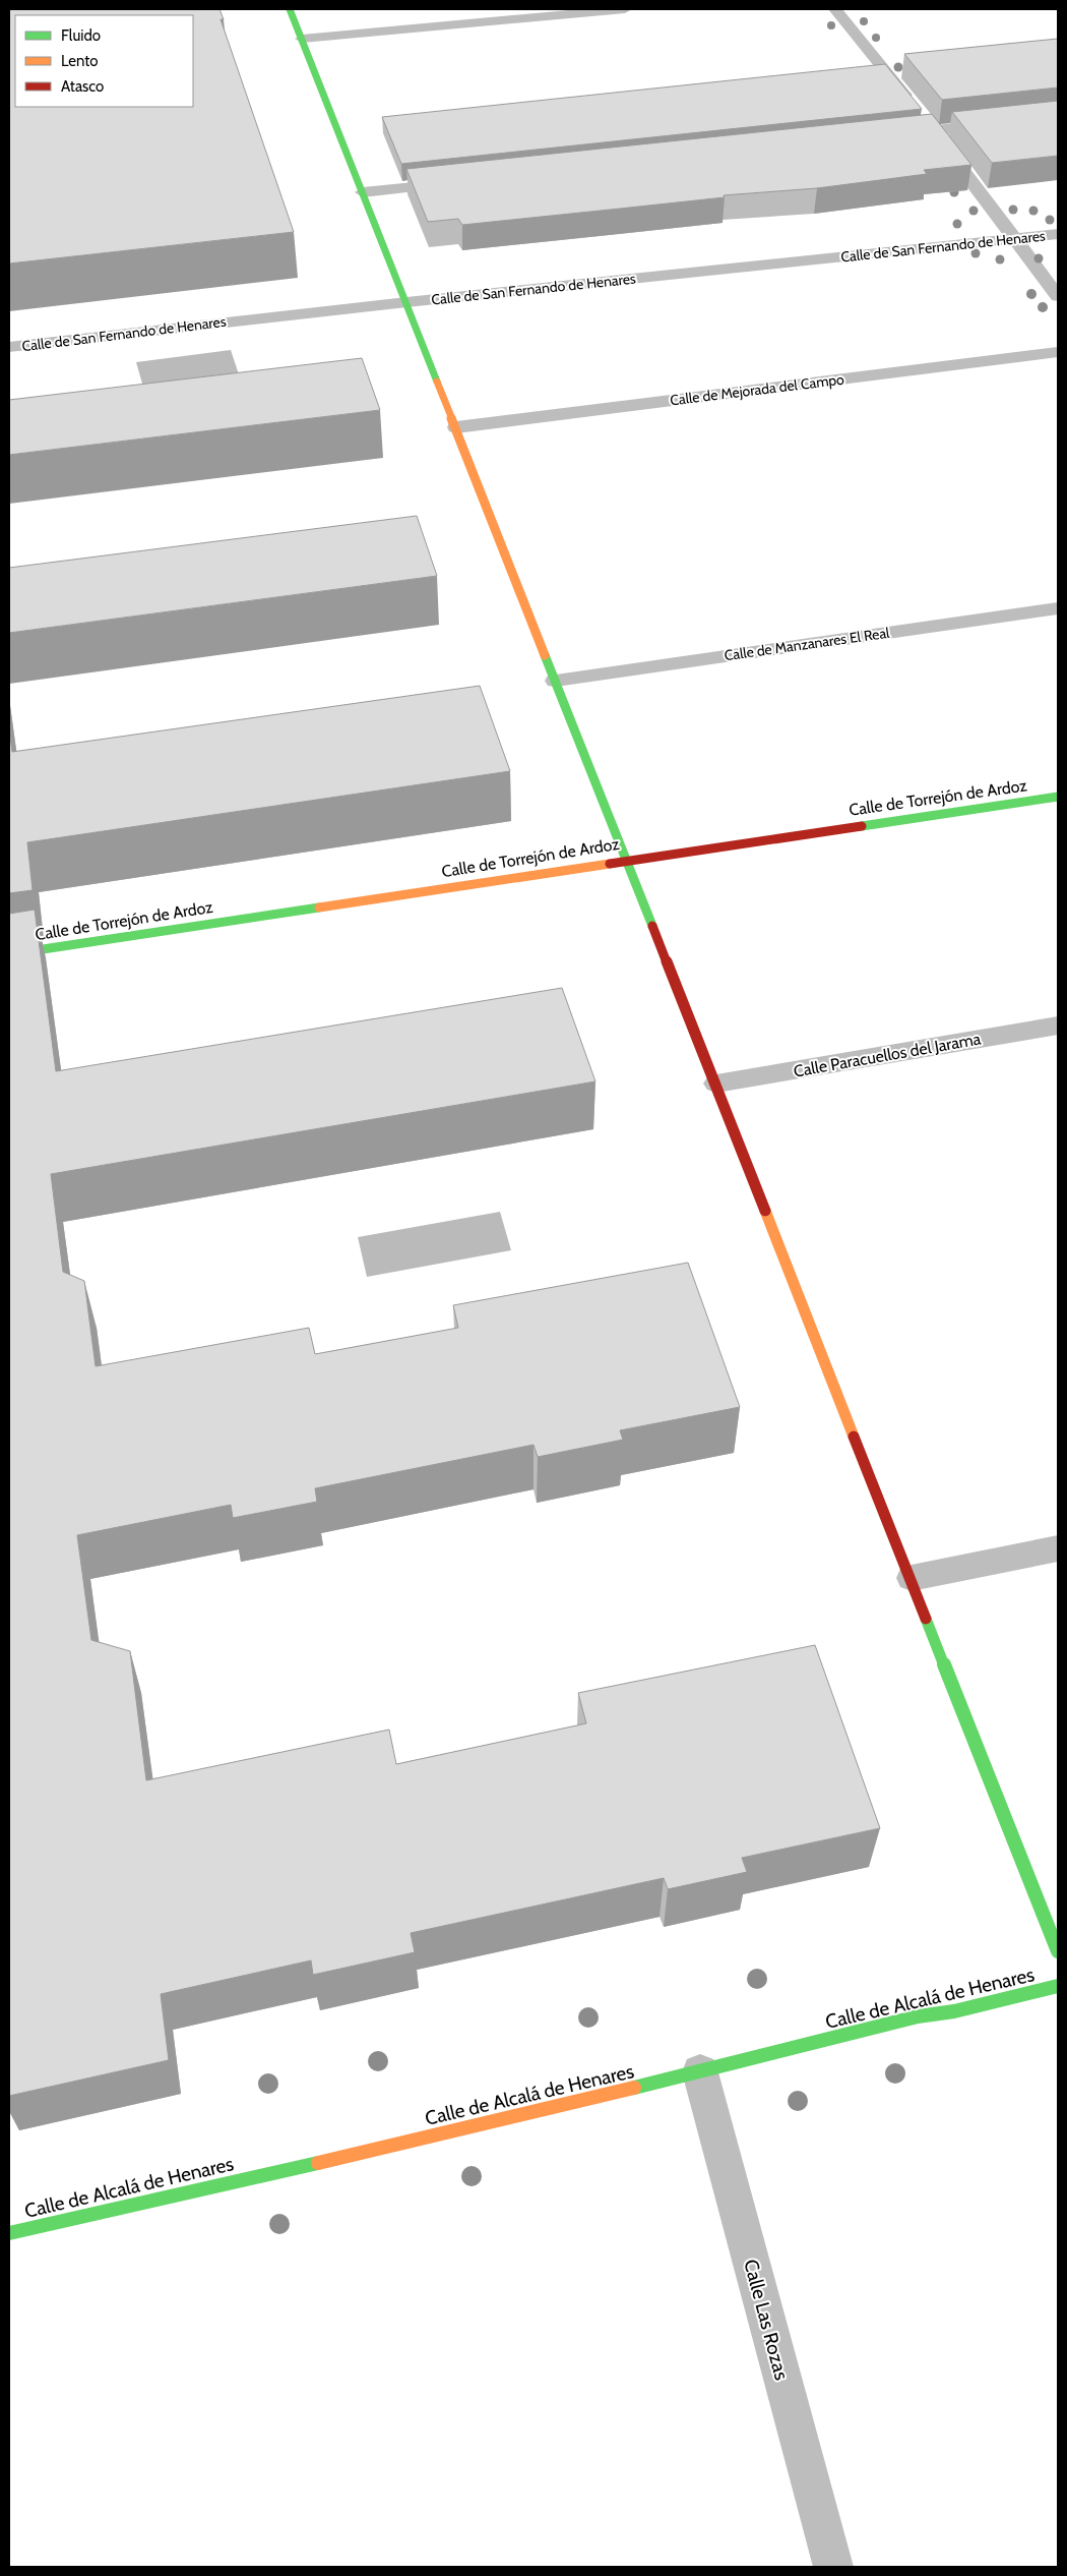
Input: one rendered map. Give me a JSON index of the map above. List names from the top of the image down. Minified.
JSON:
{"streets":{"street":["Calle de San Fernando de Henares","Calle de Mejorada del Campo","Calle de Manzanares El Real","Calle de Torrejón de Ardoz","Calle Paracuellos del Jarama","Calle de Alcalá de Henares","Calle Las Rozas"]},"crossings":[["Calle de Alcalá de Henares","Calle Las Rozas"]],"legend":["Fluido","Lento","Atasco"]}
